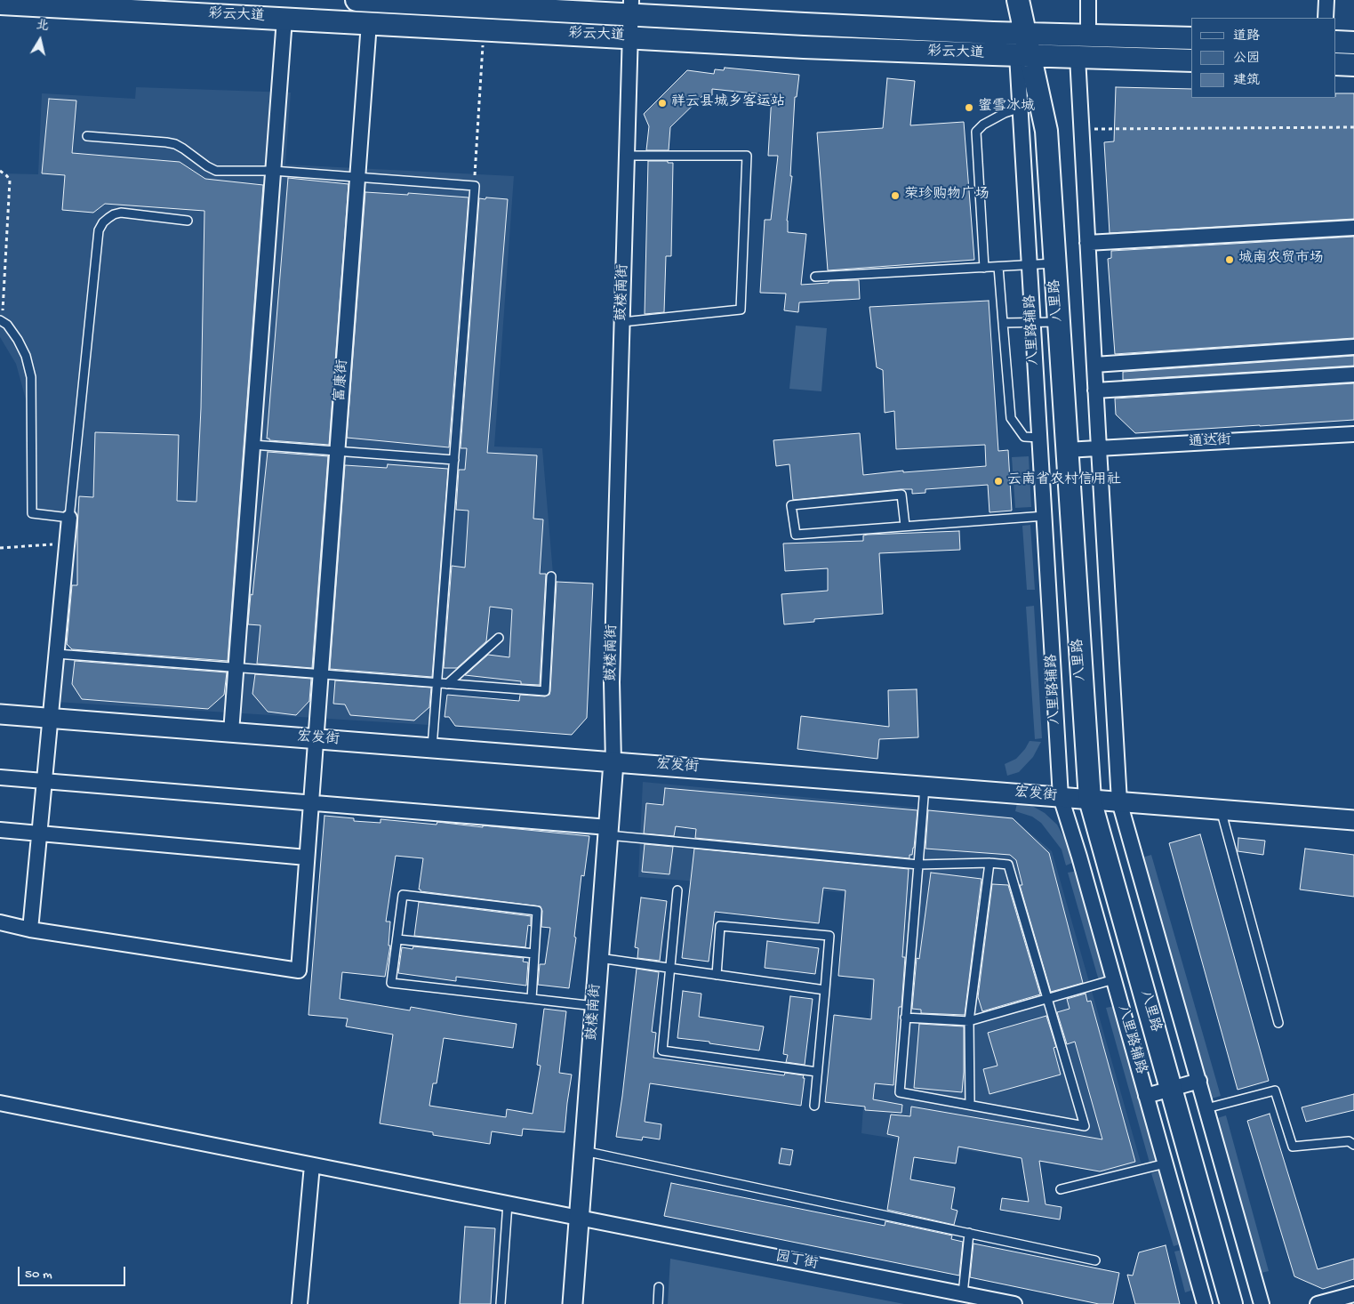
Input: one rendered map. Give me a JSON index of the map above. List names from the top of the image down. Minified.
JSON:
{"streets":{"main road":["彩云大道","八里路"],"street":["鼓楼南街","八里路辅路","富康街","通达街","宏发街","园丁街"]},"crossings":[["彩云大道","鼓楼南街"],["彩云大道","八里路"],["彩云大道","八里路辅路"],["彩云大道","富康街"],["鼓楼南街","宏发街"],["鼓楼南街","园丁街"],["八里路","八里路辅路"],["八里路","通达街"],["八里路","宏发街"],["八里路辅路","宏发街"],["富康街","宏发街"]],"places":["祥云县城乡客运站","蜜雪冰城","荣珍购物广场","城南农贸市场","云南省农村信用社"],"legend":["道路","公园","建筑"],"scale_bar":"50 m","north":"top"}
